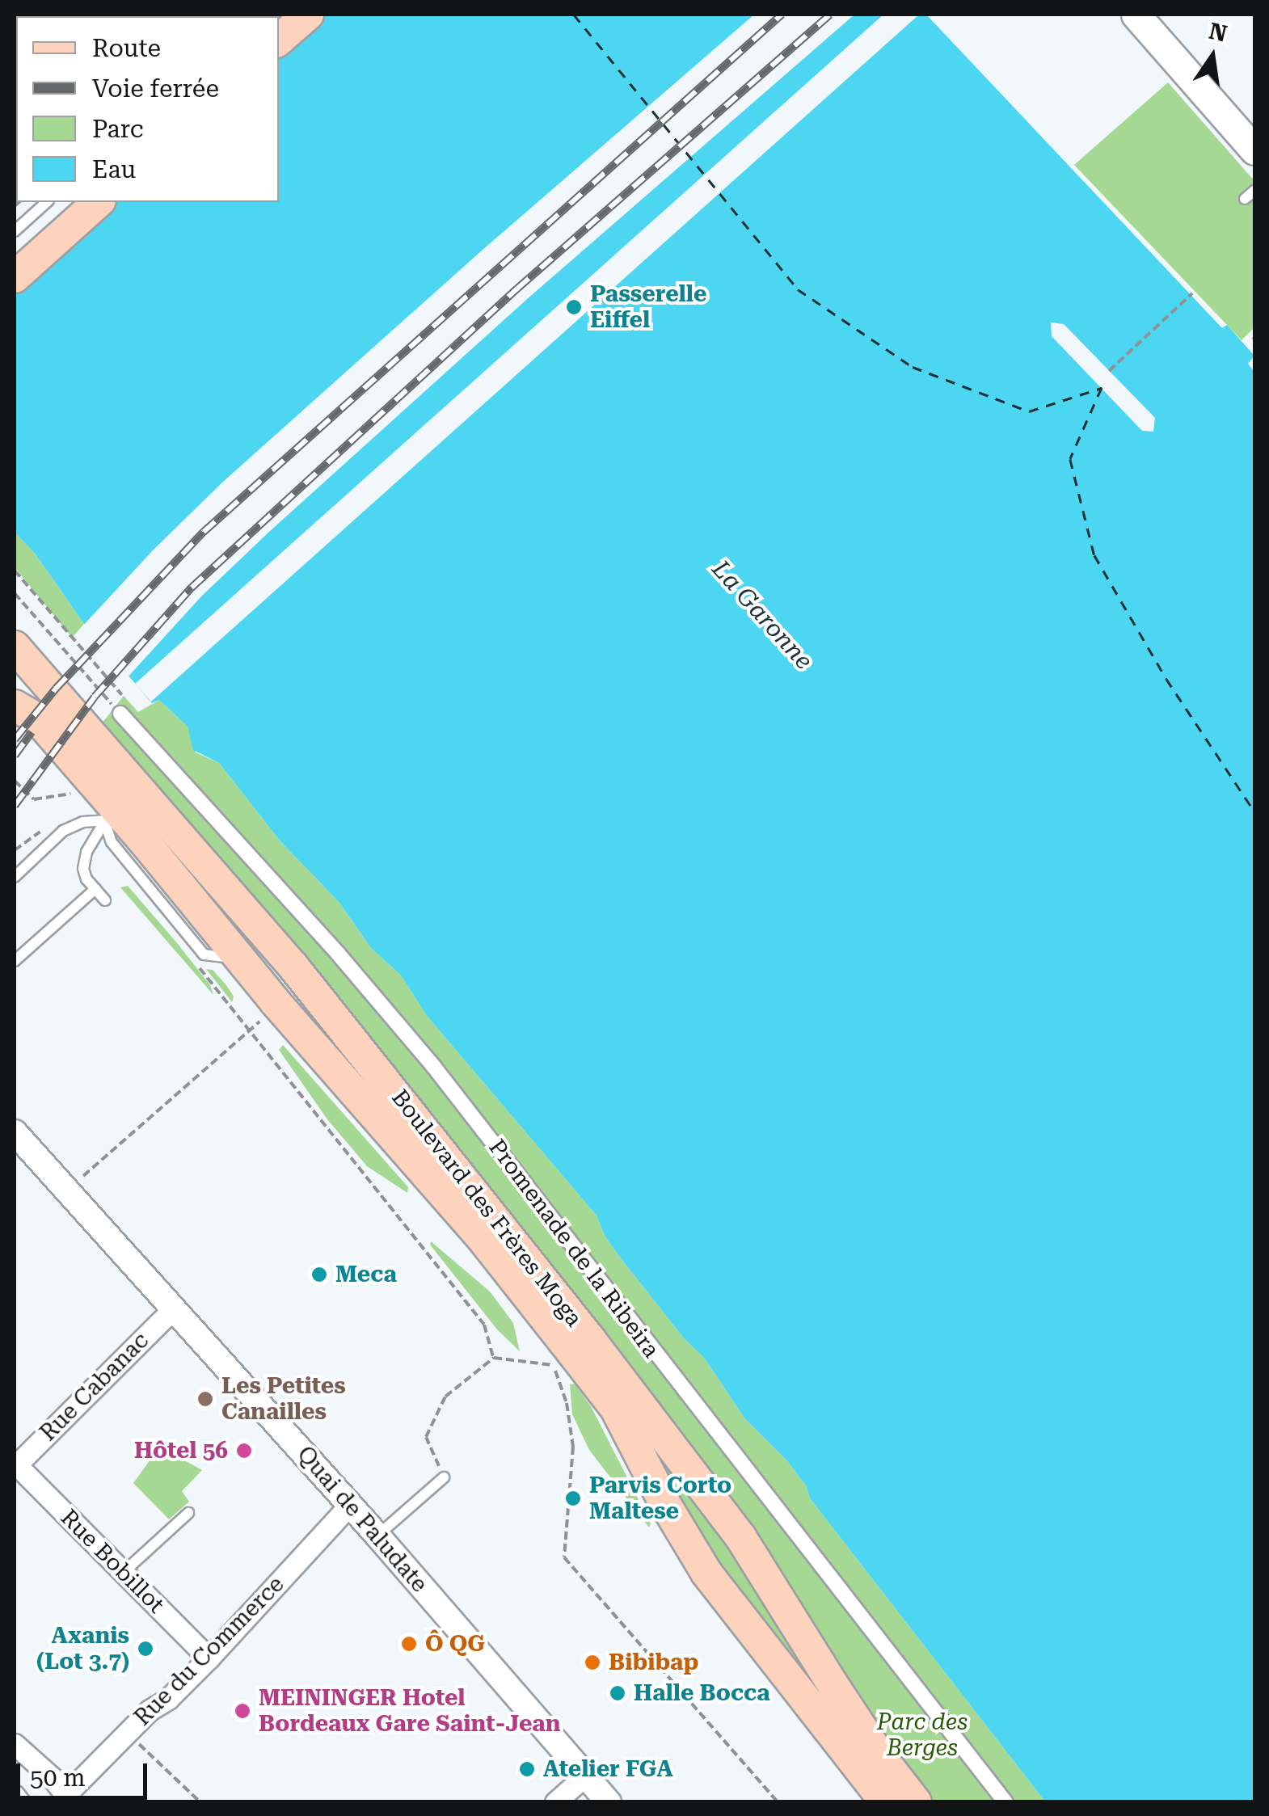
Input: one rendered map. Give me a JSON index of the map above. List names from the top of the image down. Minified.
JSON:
{"streets":{"main road":["Boulevard des Frères Moga"],"street":["Promenade de la Ribeira","Rue Cabanac","Quai de Paludate","Rue Bobillot","Rue du Commerce"]},"crossings":[["Rue Cabanac","Quai de Paludate"],["Rue Cabanac","Rue Bobillot"],["Quai de Paludate","Rue du Commerce"],["Rue Bobillot","Rue du Commerce"]],"water":["La Garonne"],"parks":["Parc des Berges"],"places":["Passerelle Eiffel","Meca","Les Petites Canailles","Hôtel 56","Parvis Corto Maltese","Ô QG","Axanis (Lot 3.7)","Bibibap","Halle Bocca","MEININGER Hotel Bordeaux Gare Saint-Jean","Atelier FGA"],"legend":["Route","Voie ferrée","Parc","Eau"],"scale_bar":"50 m","north":"top"}
